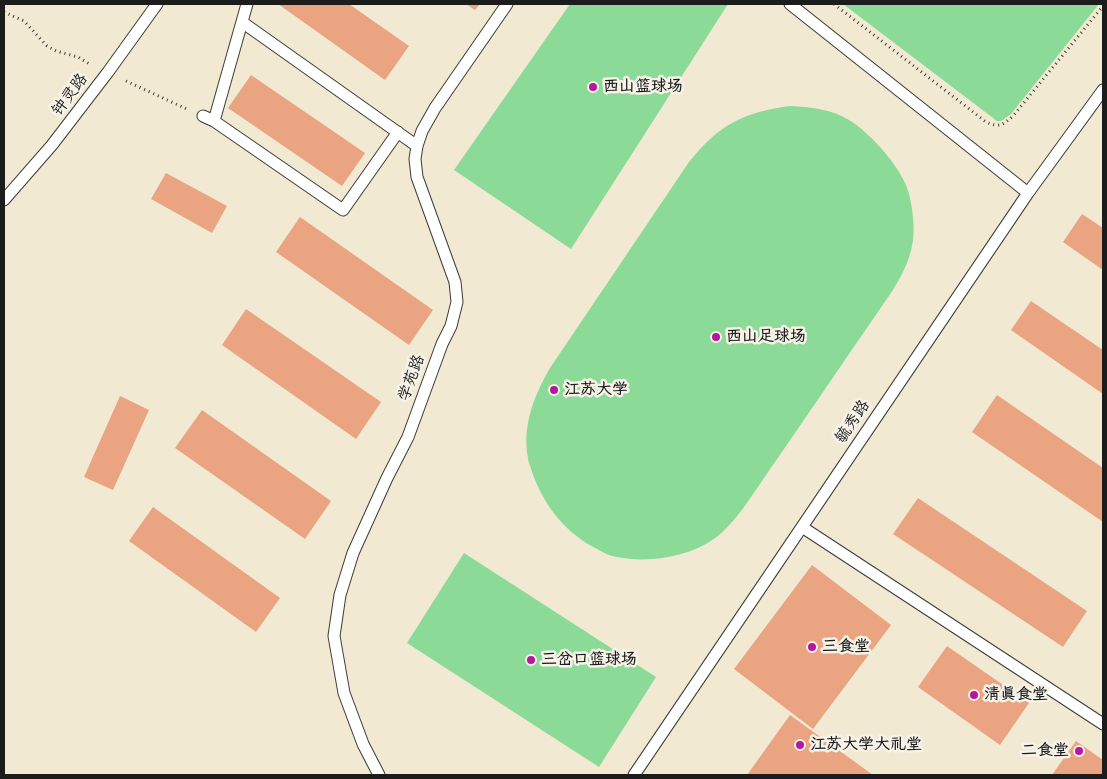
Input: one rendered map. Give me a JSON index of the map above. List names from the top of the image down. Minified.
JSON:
{"streets":{"lane":["钟灵路","学苑路","毓秀路"]},"places":["西山篮球场","西山足球场","江苏大学","三食堂","三岔口篮球场","清真食堂","江苏大学大礼堂","二食堂"]}
